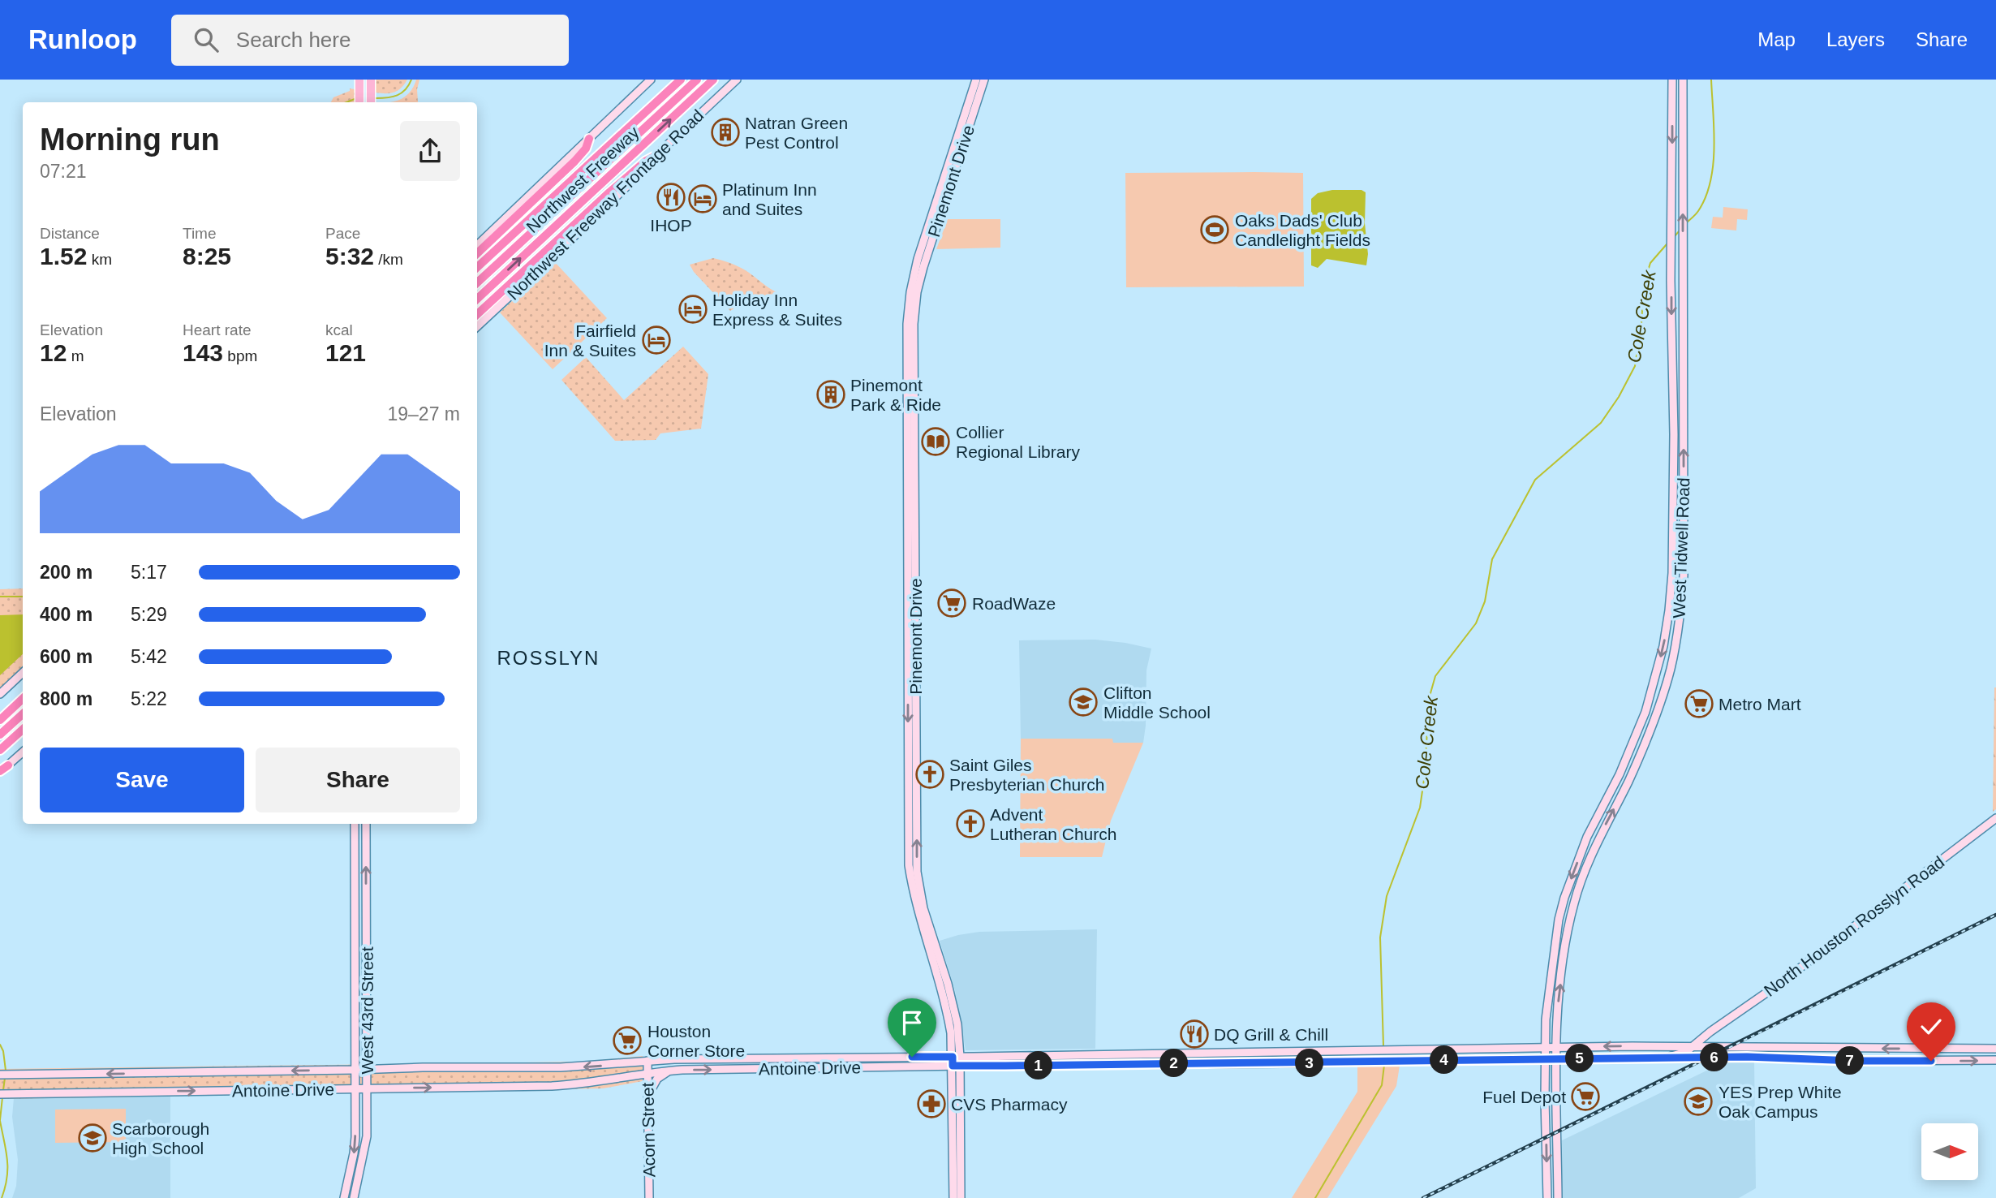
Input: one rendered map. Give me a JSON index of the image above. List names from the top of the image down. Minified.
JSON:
{"streets":{"highway":["Northwest Freeway"],"main road":["Pinemont Drive","Northwest Freeway Frontage Road","West Tidwell Road","North Houston Rosslyn Road","West 43rd Street","Antoine Drive","Acorn Street"]},"crossings":[["Pinemont Drive","Antoine Drive"],["West Tidwell Road","Antoine Drive"],["North Houston Rosslyn Road","Antoine Drive"],["West 43rd Street","Antoine Drive"],["Antoine Drive","Acorn Street"]],"districts":["ROSSLYN"],"water":["Cole Creek"],"places":{"building":["Natran Green Pest Control","Pinemont Park & Ride"],"restaurant":["IHOP","DQ Grill & Chill"],"hotel":["Platinum Inn and Suites","Holiday Inn Express & Suites","Fairfield Inn & Suites"],"sports":["Oaks Dads' Club Candlelight Fields"],"library":["Collier Regional Library"],"supermarket":["RoadWaze","Metro Mart","Houston Corner Store","Fuel Depot"],"school or university":["Clifton Middle School","YES Prep White Oak Campus","Scarborough High School"],"church":["Saint Giles Presbyterian Church","Advent Lutheran Church"],"pharmacy":["CVS Pharmacy"]},"north":"right","page":{"header":"Runloop","search":"Search here","nav":["Map","Layers","Share"],"heading":["Morning run","07:21"],"stats":[["Distance","1.52 km"],["Time","8:25"],["Pace","5:32 /km"],["Elevation","12 m"],["Heart rate","143 bpm"],["kcal","121"]],"chart":["Elevation","19–27 m"],"list":[{"name":"200 m","note":"5:17"},{"name":"400 m","note":"5:29"},{"name":"600 m","note":"5:42"},{"name":"800 m","note":"5:22"}],"buttons":["Save","Share"],"pins":["6","5","4","7","2","3","1"]}}
